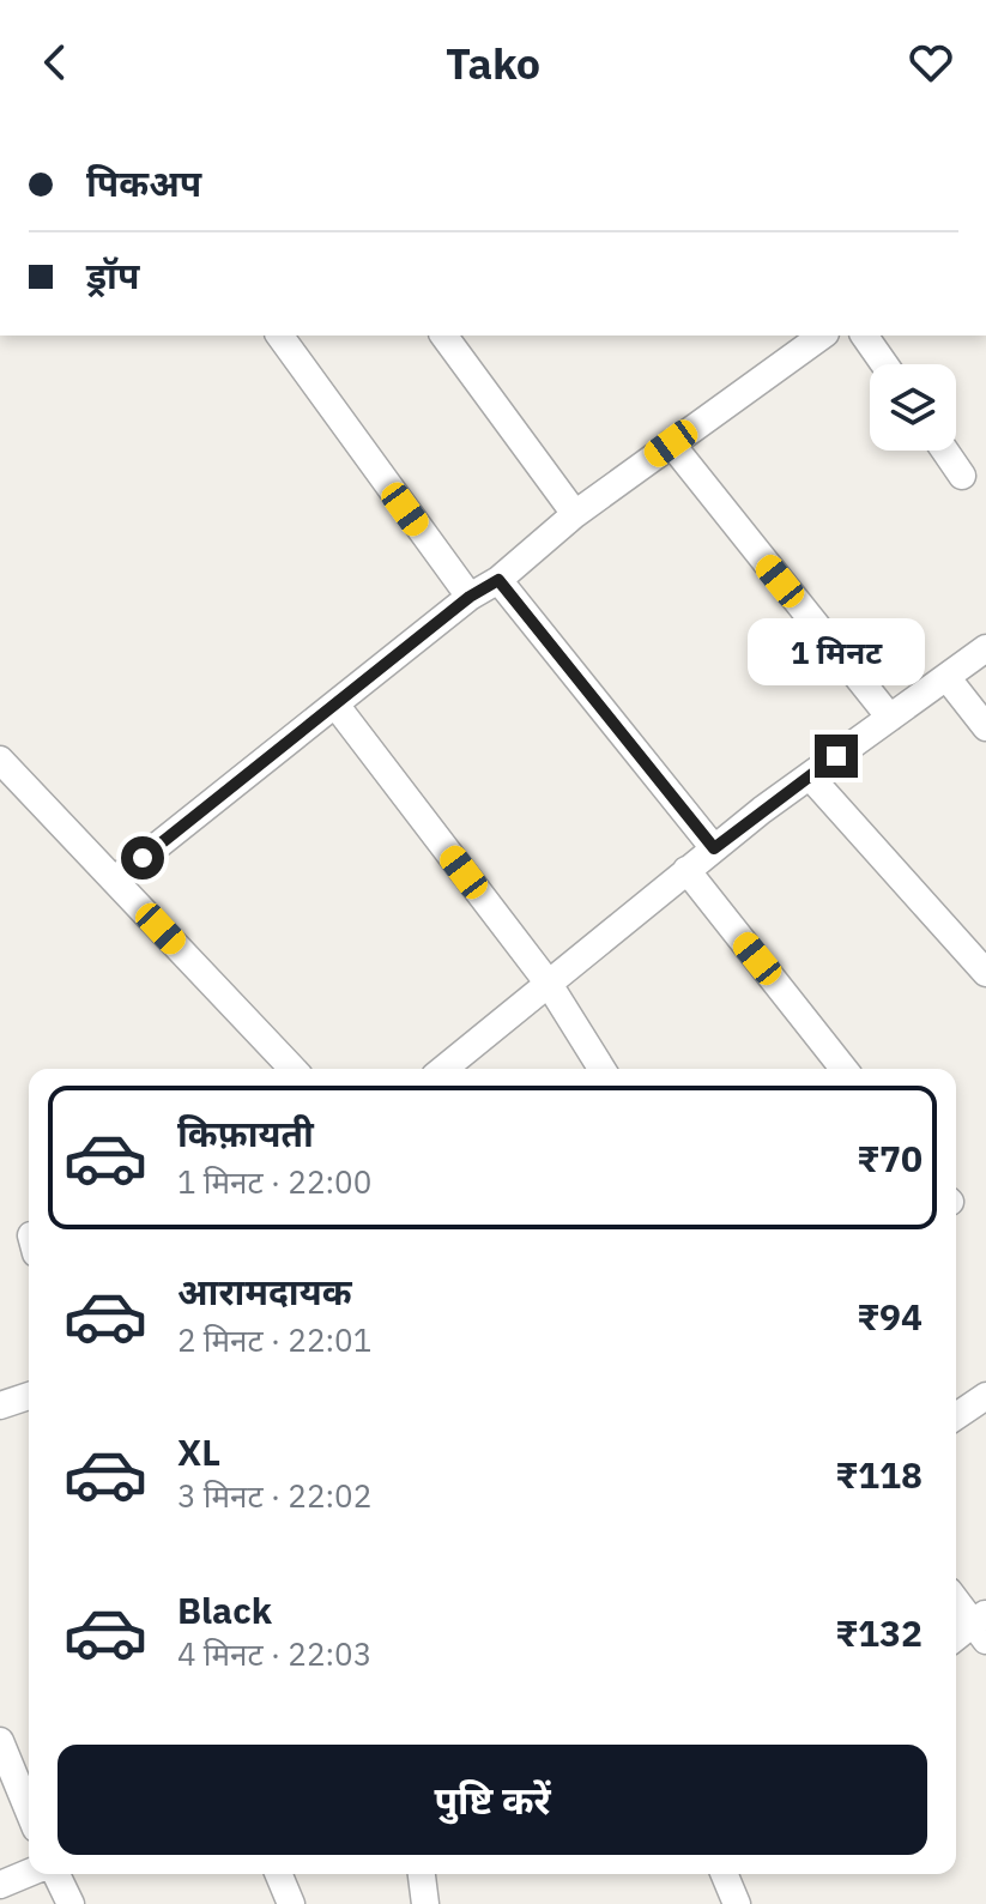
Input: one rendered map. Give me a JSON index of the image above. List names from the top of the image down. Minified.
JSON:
{"page":{"header":"Tako","banner":["पिकअप","ड्रॉप"],"bubble":"1 मिनट","list":[{"name":"किफ़ायती","note":"1 मिनट · 22:00","value":"₹70"},{"name":"आरामदायक","note":"2 मिनट · 22:01","value":"₹94"},{"name":"XL","note":"3 मिनट · 22:02","value":"₹118"},{"name":"Black","note":"4 मिनट · 22:03","value":"₹132"}],"buttons":"पुष्टि करें"}}
